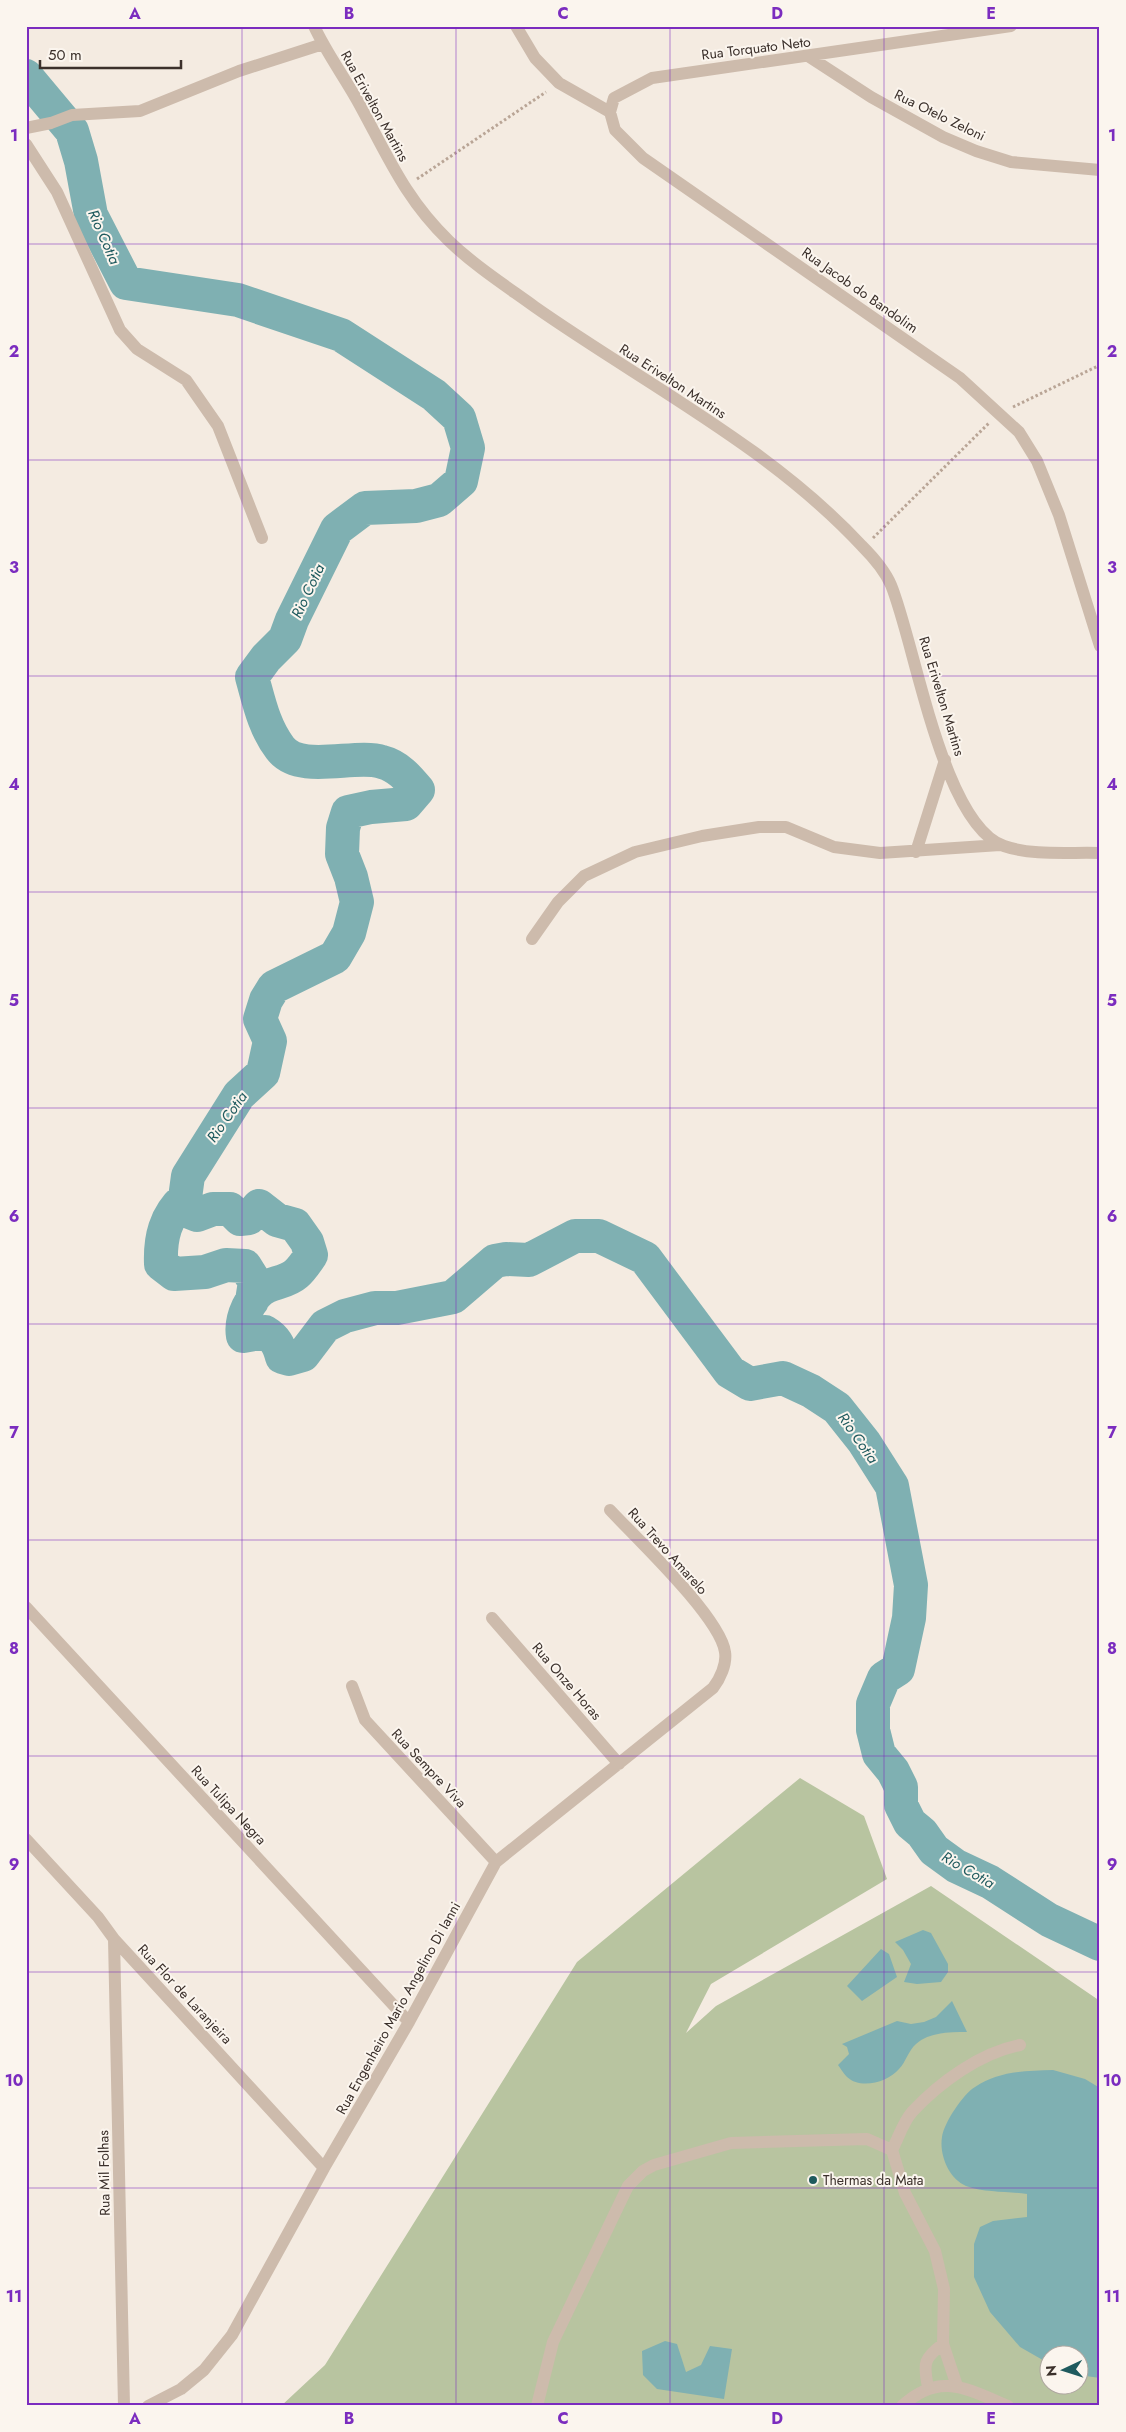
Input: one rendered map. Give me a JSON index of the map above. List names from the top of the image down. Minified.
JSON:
{"streets":{"street":["Rua Torquato Neto","Rua Erivelton Martins","Rua Otelo Zeloni","Rua Jacob do Bandolim","Rua Trevo Amarelo","Rua Onze Horas","Rua Sempre Viva","Rua Tulipa Negra","Rua Flor de Laranjeira","Rua Engenheiro Mario Angelino Di Ianni","Rua Mil Folhas"]},"crossings":[["Rua Torquato Neto","Rua Otelo Zeloni"],["Rua Torquato Neto","Rua Jacob do Bandolim"],["Rua Trevo Amarelo","Rua Engenheiro Mario Angelino Di Ianni"],["Rua Onze Horas","Rua Engenheiro Mario Angelino Di Ianni"],["Rua Sempre Viva","Rua Engenheiro Mario Angelino Di Ianni"],["Rua Tulipa Negra","Rua Engenheiro Mario Angelino Di Ianni"],["Rua Flor de Laranjeira","Rua Engenheiro Mario Angelino Di Ianni"],["Rua Flor de Laranjeira","Rua Mil Folhas"]],"water":["Rio Cotia"],"places":["Thermas da Mata"],"scale_bar":"50 m","north":"left","grid":{"columns":["A","B","C","D","E"],"rows":["1","2","3","4","5","6","7","8","9","10","11"]}}
